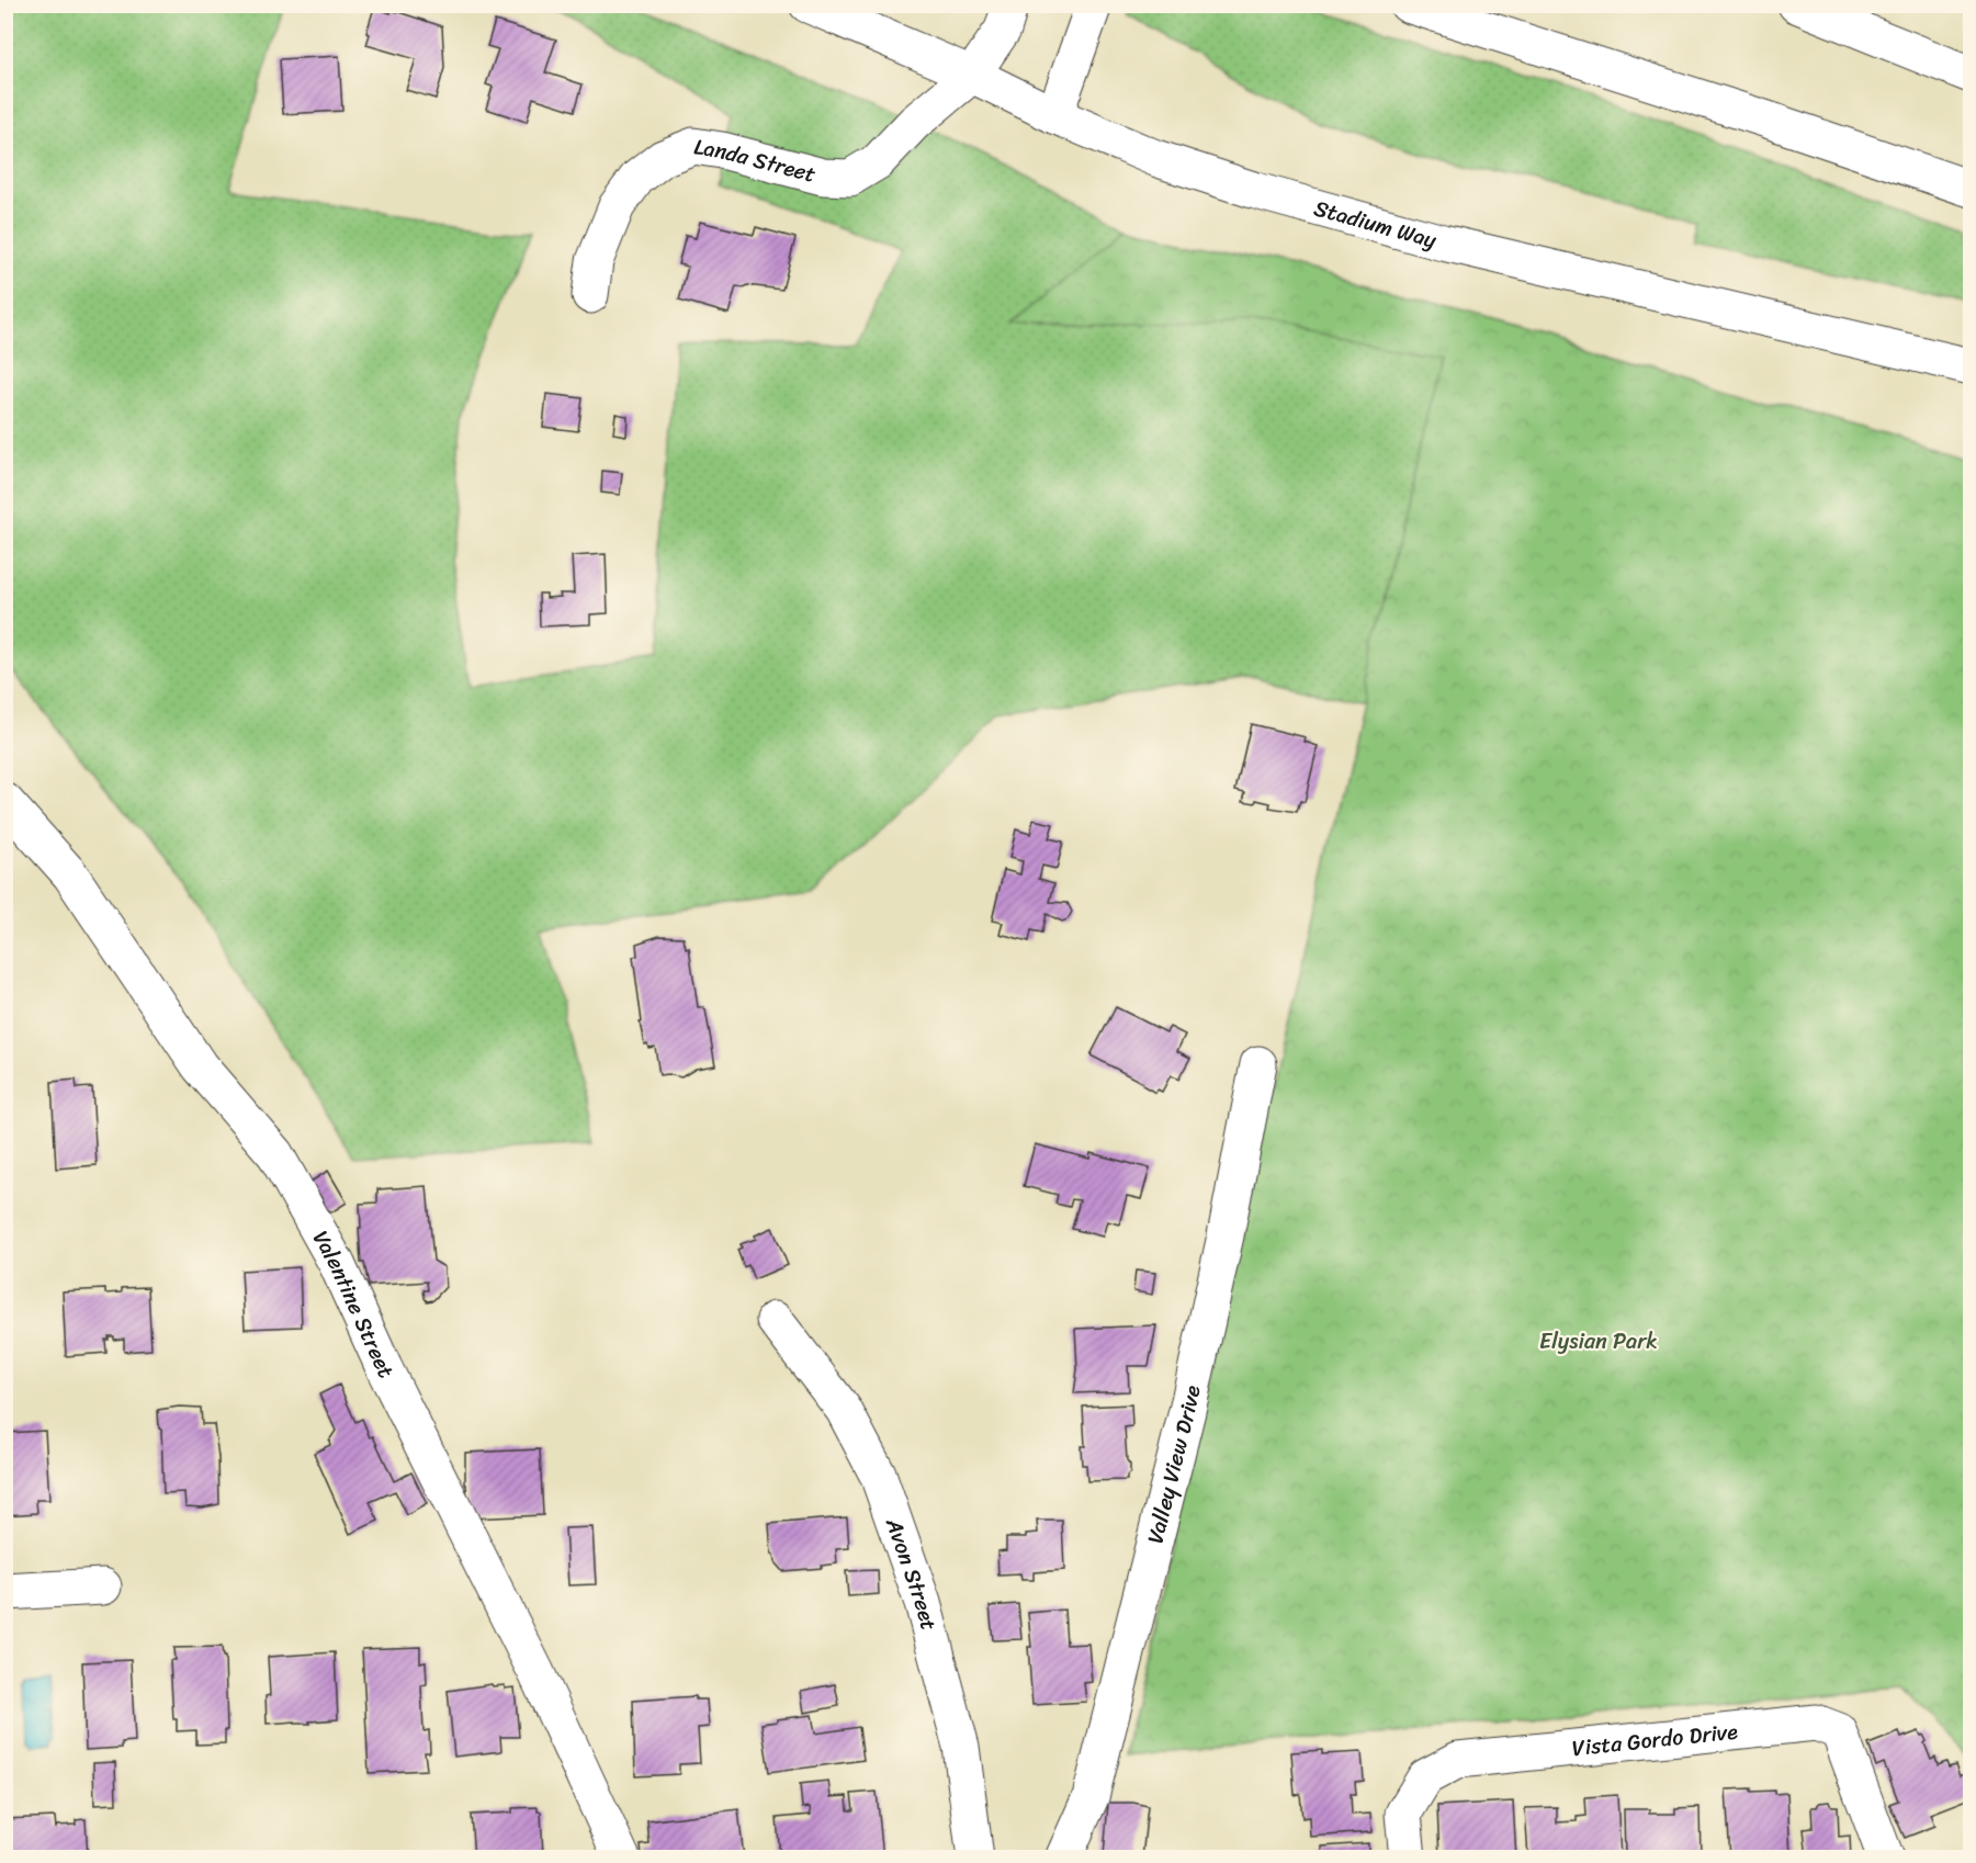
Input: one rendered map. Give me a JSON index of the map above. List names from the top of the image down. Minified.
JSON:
{"streets":{"main road":["Landa Street","Stadium Way","Valentine Street","Valley View Drive","Avon Street","Vista Gordo Drive"]},"crossings":[["Landa Street","Stadium Way"]],"parks":["Elysian Park"]}
